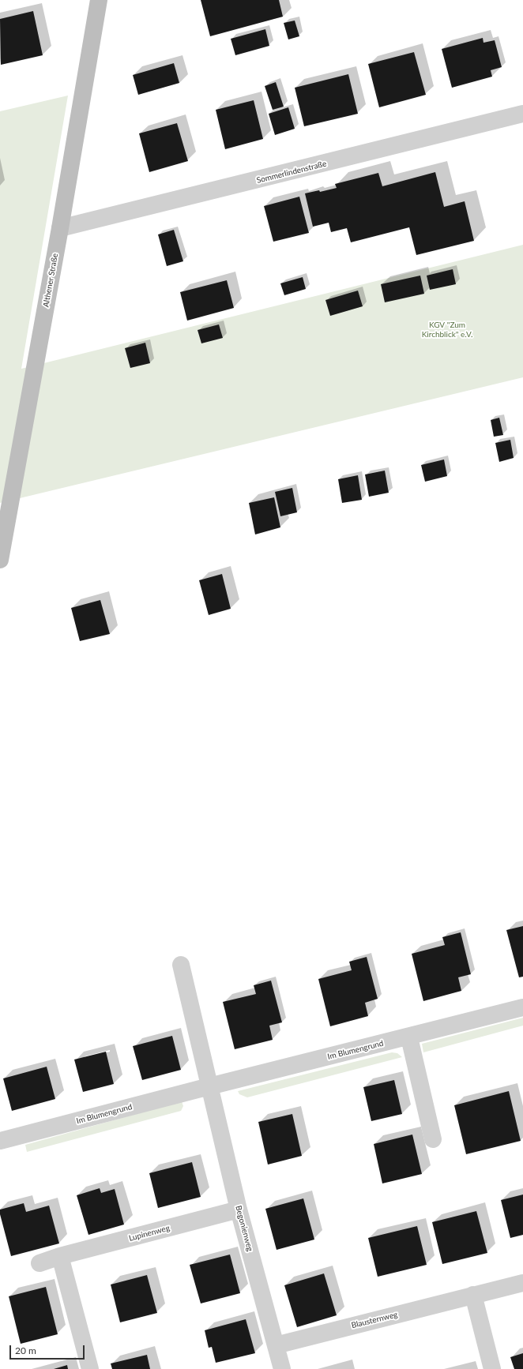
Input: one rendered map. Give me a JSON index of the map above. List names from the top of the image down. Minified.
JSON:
{"streets":{"main road":["Althener Straße"],"street":["Sommerlindenstraße","Im Blumengrund","Begonienweg","Lupinenweg","Blausternweg"]},"crossings":[["Sommerlindenstraße","Althener Straße"],["Im Blumengrund","Begonienweg"],["Begonienweg","Lupinenweg"],["Begonienweg","Blausternweg"]],"parks":["KGV \"Zum Kirchblick\" e.V."],"scale_bar":"20 m"}
